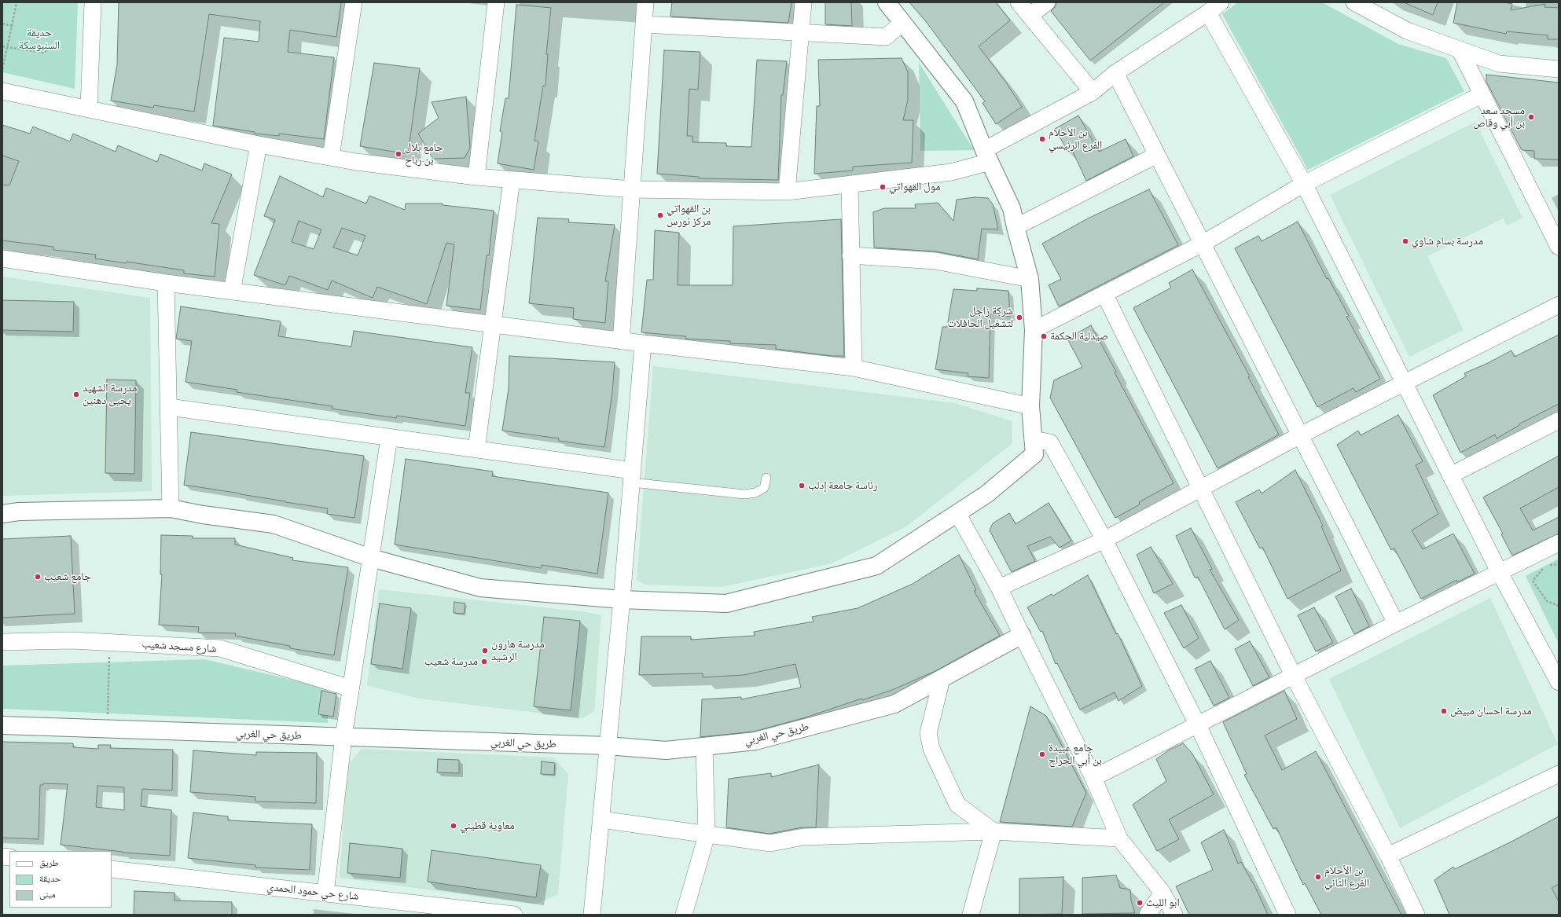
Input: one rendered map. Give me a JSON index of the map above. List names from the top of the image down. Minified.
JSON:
{"streets":{"street":["شارع مسجد شعيب","طريق حي الغربي","شارع حي حمود الحمدي"]},"parks":["حديقة السنبوسكة"],"places":["مسجد سعد بن أبي وقاص","بن الأحلام الفرع الرئيسي","جامع بلال بن رباح","مول القهواتي","بن القهواتي مركز نورس","مدرسة بسام شاوي","شركة زاجل لتشغيل الحافلات","صيدلية الحكمة","مدرسة الشهيد يحيى دهنين","رئاسة جامعة إدلب","جامع شعيب","مدرسة هارون الرشيد","مدرسة شعيب","مدرسة احسان مبيض","جامع عبيدة بن أبي الجراح","معاوية قطيني","بن الأحلام الفرع الثاني","ابو الليث"],"legend":["طريق","حديقة","مبنى"]}
